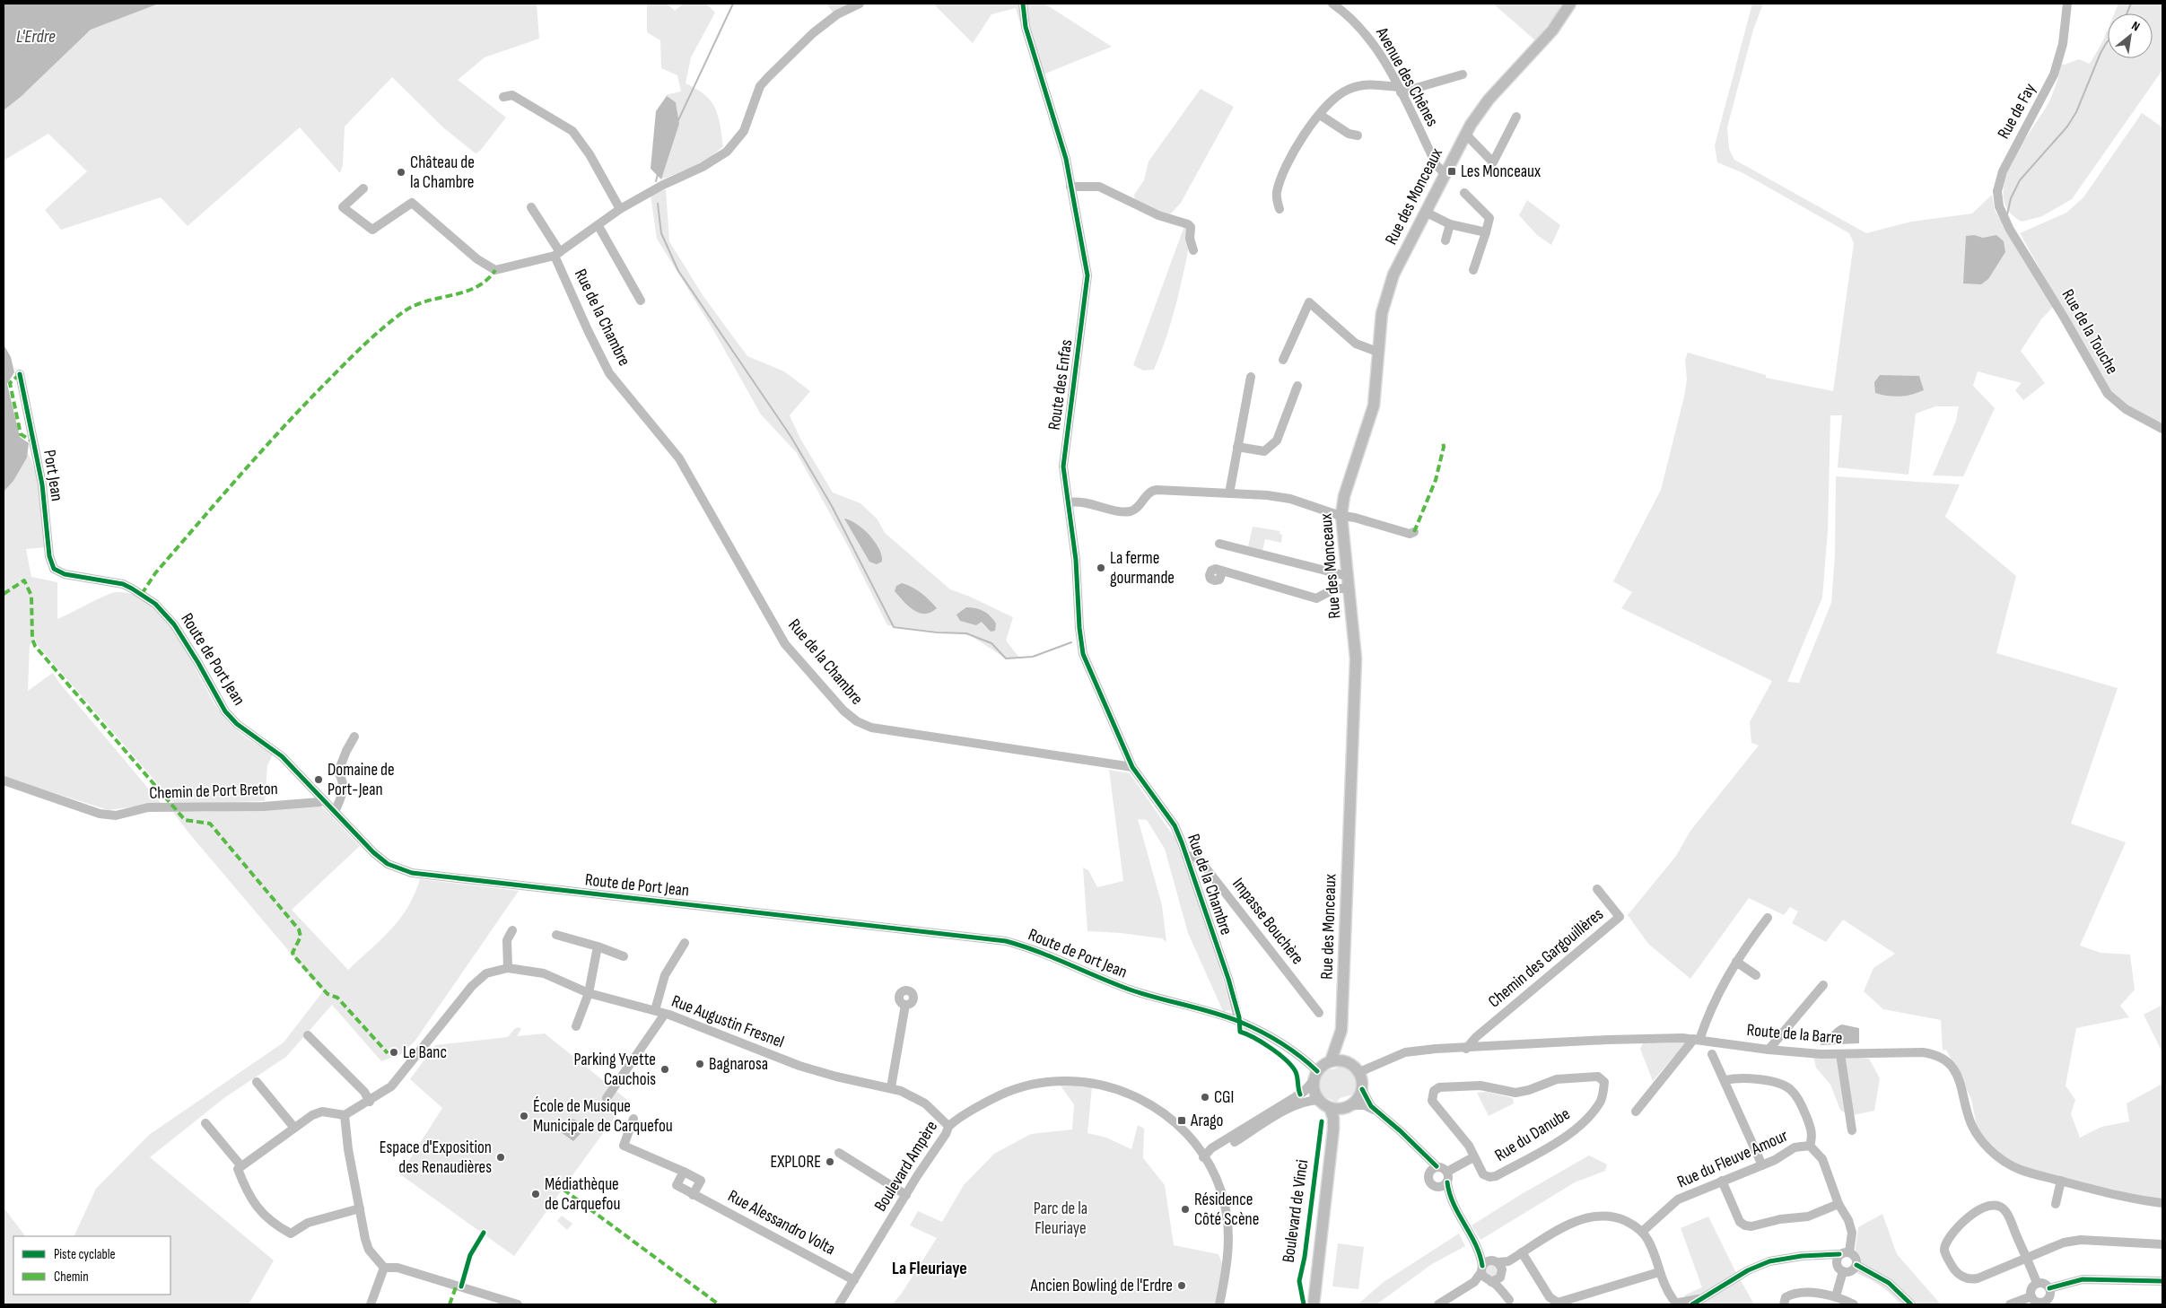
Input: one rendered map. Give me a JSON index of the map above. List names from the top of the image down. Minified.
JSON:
{"streets":{"main road":["Rue des Monceaux","Boulevard de Vinci"],"street":["Avenue des Chênes","Rue de Fay","Rue de la Chambre","Rue de la Touche","Route des Enfas","Port Jean","Route de Port Jean","Chemin de Port Breton","Impasse Bouchère","Chemin des Gargouillères","Rue Augustin Fresnel","Route de la Barre","Rue du Danube","Rue du Fleuve Amour","Boulevard Ampère","Rue Alessandro Volta"]},"crossings":[["Avenue des Chênes","Rue des Monceaux"],["Rue de Fay","Rue de la Touche"],["Rue des Monceaux","Route de Port Jean"],["Rue des Monceaux","Route de la Barre"],["Rue des Monceaux","Boulevard de Vinci"],["Rue de la Chambre","Route des Enfas"],["Rue de la Chambre","Route de Port Jean"],["Rue de la Chambre","Impasse Bouchère"],["Port Jean","Route de Port Jean"],["Route de Port Jean","Chemin de Port Breton"],["Route de Port Jean","Route de la Barre"],["Route de Port Jean","Boulevard de Vinci"],["Chemin des Gargouillères","Route de la Barre"],["Rue Augustin Fresnel","Boulevard Ampère"],["Route de la Barre","Boulevard de Vinci"],["Boulevard Ampère","Rue Alessandro Volta"]],"districts":["La Fleuriaye"],"water":["L'Erdre"],"parks":["Parc de la Fleuriaye"],"places":{"transit":["Les Monceaux","Arago"],"other":["Château de la Chambre","La ferme gourmande","Domaine de Port-Jean","Le Banc","Bagnarosa","Parking Yvette Cauchois","CGI","École de Musique Municipale de Carquefou","Espace d'Exposition des Renaudières","EXPLORE","Médiathèque de Carquefou","Résidence Côté Scène","Ancien Bowling de l'Erdre"]},"legend":["Piste cyclable","Chemin"],"north":"top right"}
